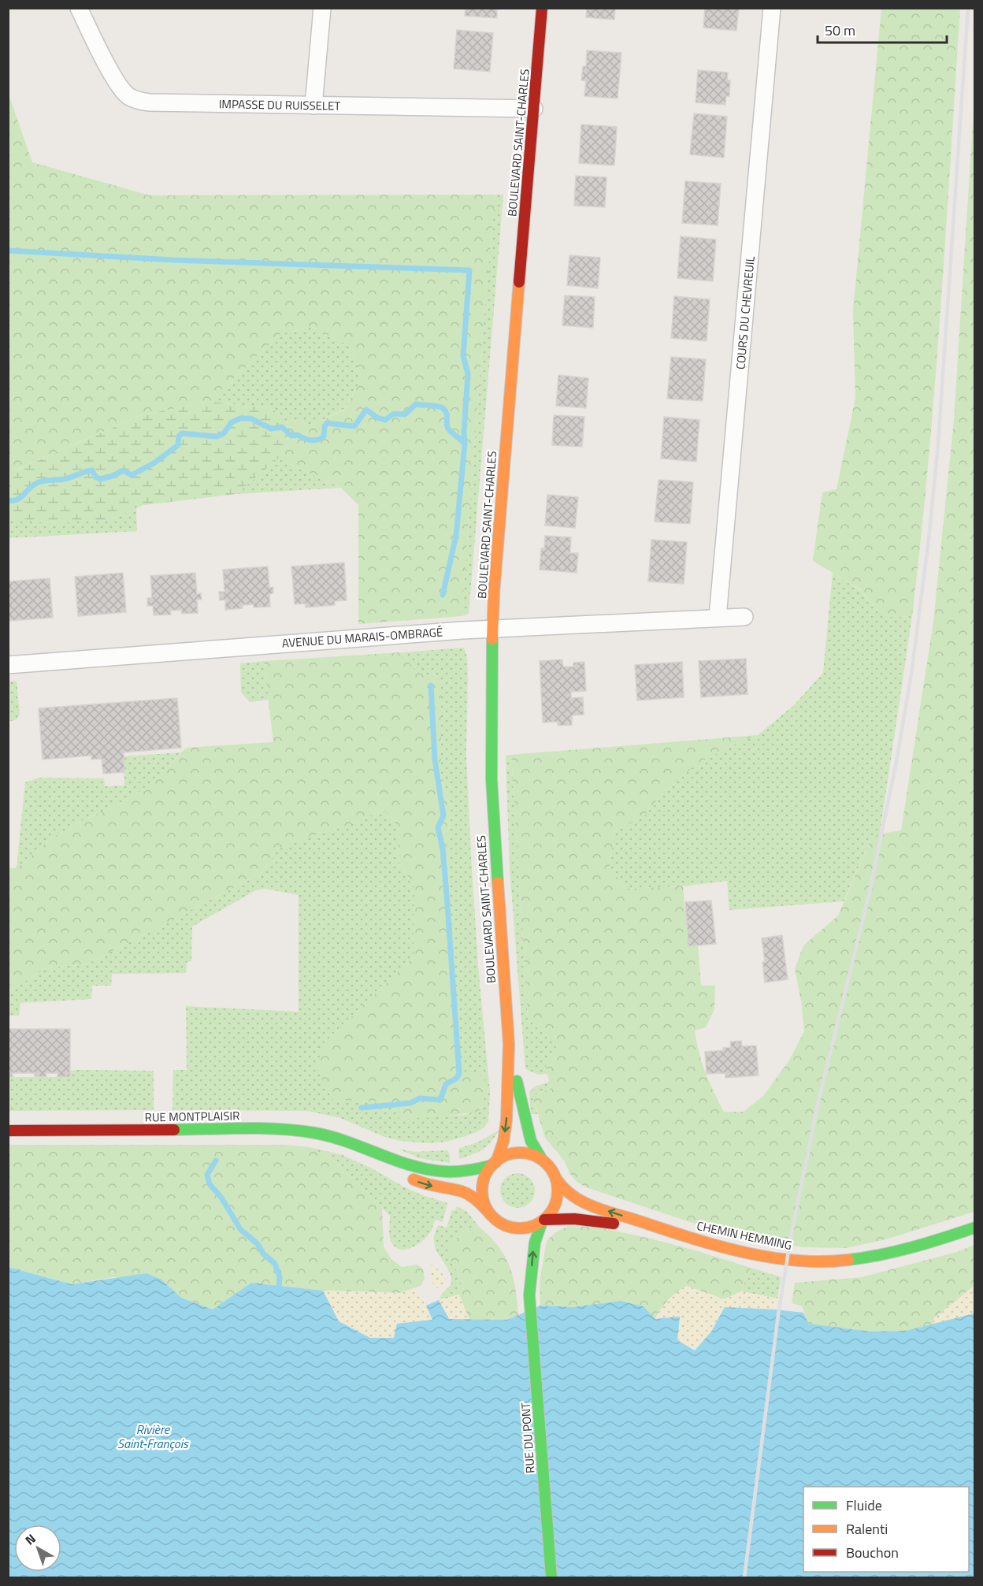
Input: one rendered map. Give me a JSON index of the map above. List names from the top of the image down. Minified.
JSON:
{"streets":{"street":["IMPASSE DU RUISSELET","BOULEVARD SAINT-CHARLES","COURS DU CHEVREUIL","AVENUE DU MARAIS-OMBRAGÉ","RUE MONTPLAISIR","CHEMIN HEMMING","RUE DU PONT"]},"crossings":[["IMPASSE DU RUISSELET","BOULEVARD SAINT-CHARLES"],["BOULEVARD SAINT-CHARLES","AVENUE DU MARAIS-OMBRAGÉ"],["BOULEVARD SAINT-CHARLES","RUE MONTPLAISIR"],["BOULEVARD SAINT-CHARLES","CHEMIN HEMMING"],["COURS DU CHEVREUIL","AVENUE DU MARAIS-OMBRAGÉ"],["RUE MONTPLAISIR","CHEMIN HEMMING"]],"water":["Rivière Saint-François"],"legend":["Fluide","Ralenti","Bouchon"],"scale_bar":"50 m","north":"top left"}
